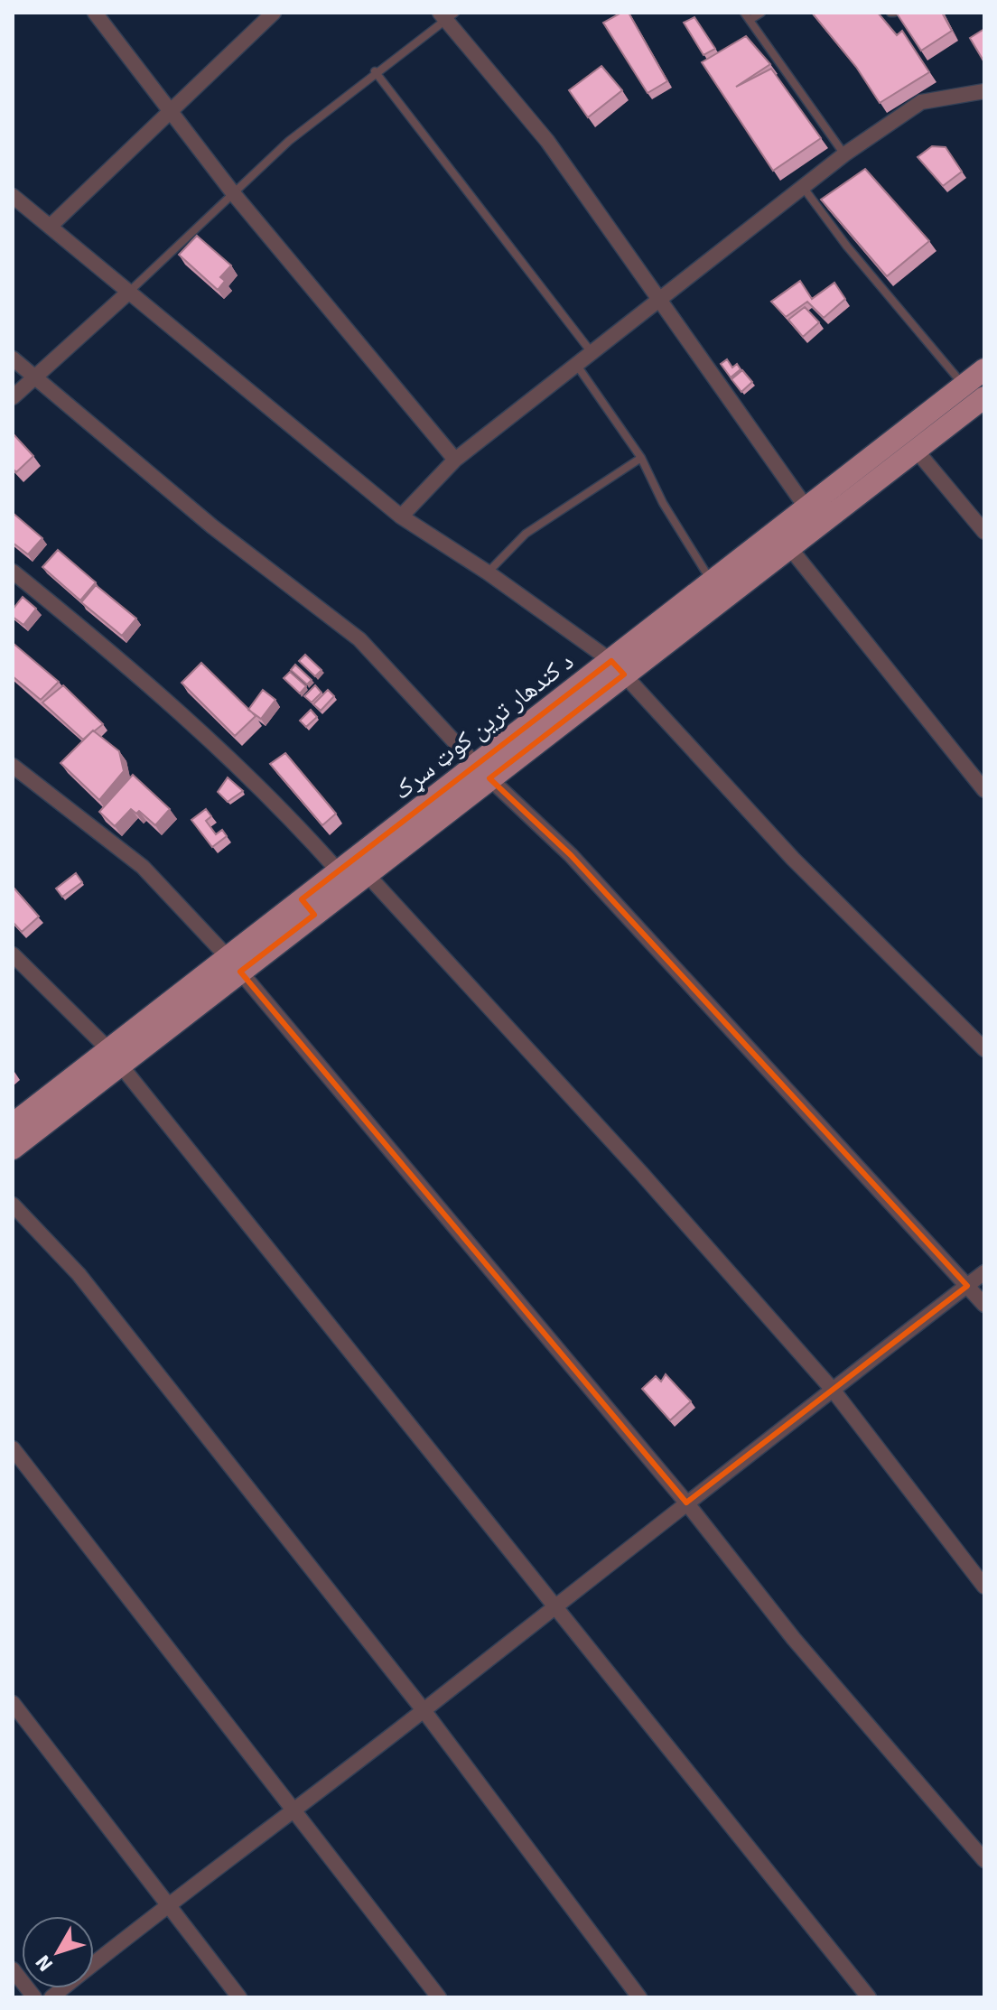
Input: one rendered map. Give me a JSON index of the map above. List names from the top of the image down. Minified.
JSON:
{"streets":{"main road":["د کندهار ترين کوټ سړک"]},"north":"bottom left"}
